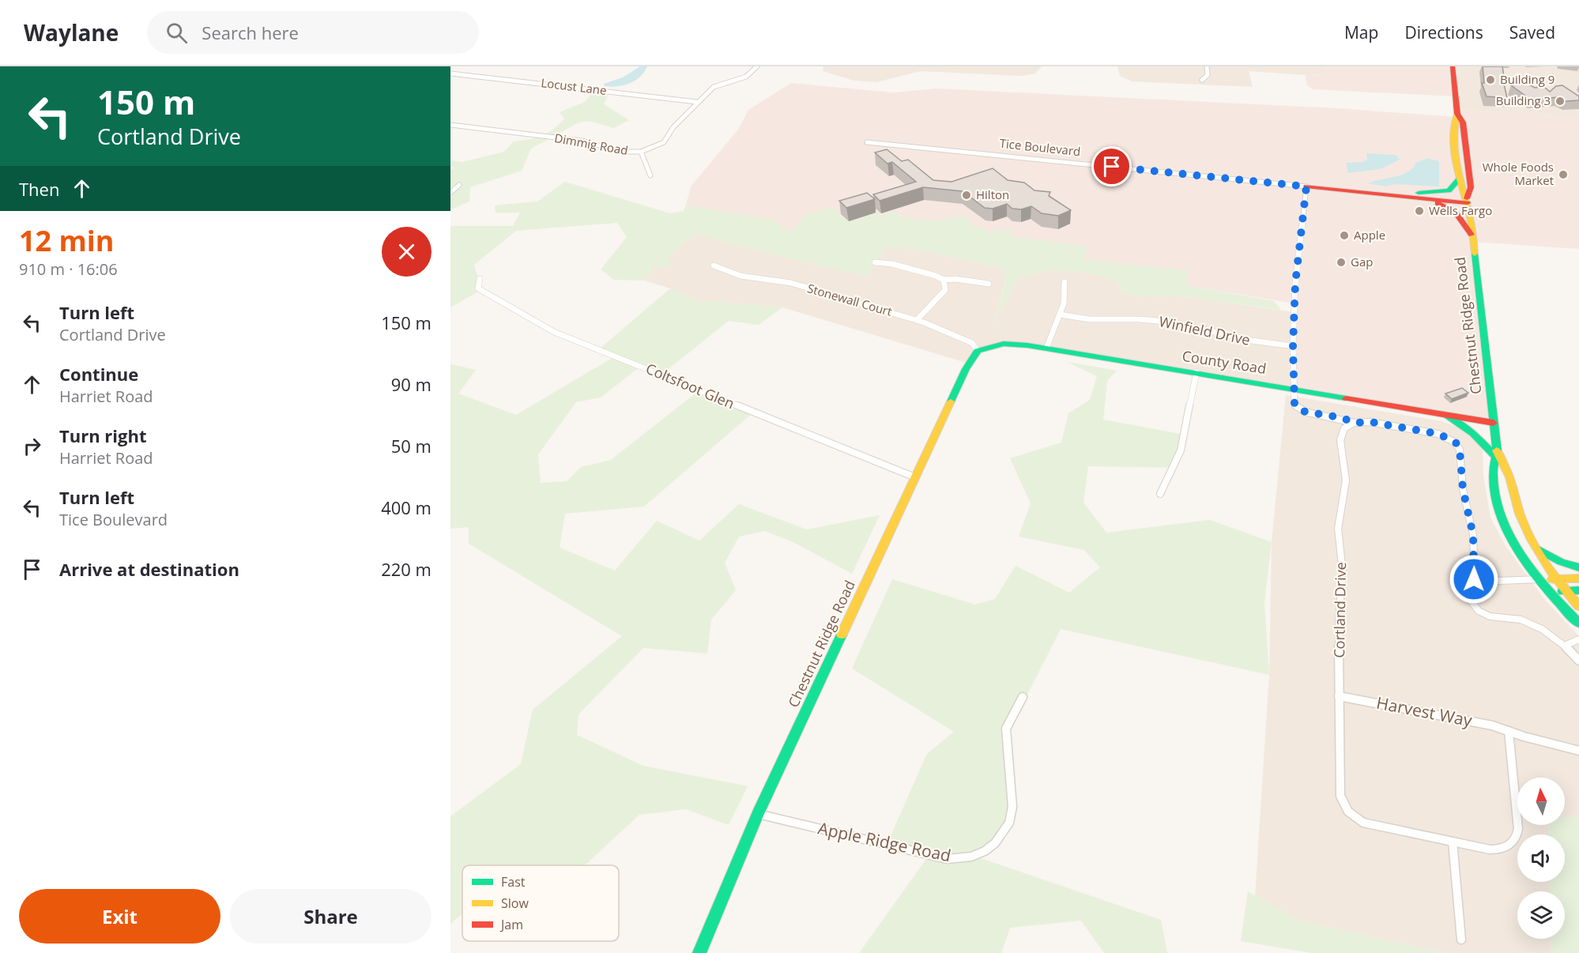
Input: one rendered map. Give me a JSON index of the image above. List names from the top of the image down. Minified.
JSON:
{"streets":{"main road":["Tice Boulevard","Chestnut Ridge Road","County Road"],"street":["Locust Lane","Dimmig Road","Stonewall Court","Winfield Drive","Coltsfoot Glen","Cortland Drive","Harvest Way","Apple Ridge Road"]},"crossings":[["Locust Lane","Dimmig Road"],["Tice Boulevard","Chestnut Ridge Road"],["Stonewall Court","Chestnut Ridge Road"],["Stonewall Court","County Road"],["Chestnut Ridge Road","County Road"],["Chestnut Ridge Road","Coltsfoot Glen"],["Chestnut Ridge Road","Apple Ridge Road"],["Cortland Drive","Harvest Way"]],"places":["Building 9","Building 3","Whole Foods Market","Hilton","Wells Fargo","Apple","Gap"],"legend":["Fast","Slow","Jam"],"north":"top","page":{"header":"Waylane","search":"Search here","nav":["Map","Directions","Saved"],"turn":["150 m","Cortland Drive"],"then":"Then","heading":["12 min","910 m · 16:06"],"list":[{"name":"Turn left","note":"Cortland Drive","value":"150 m"},{"name":"Continue","note":"Harriet Road","value":"90 m"},{"name":"Turn right","note":"Harriet Road","value":"50 m"},{"name":"Turn left","note":"Tice Boulevard","value":"400 m"},{"name":"Arrive at destination","value":"220 m"}],"buttons":["Exit","Share"]}}
